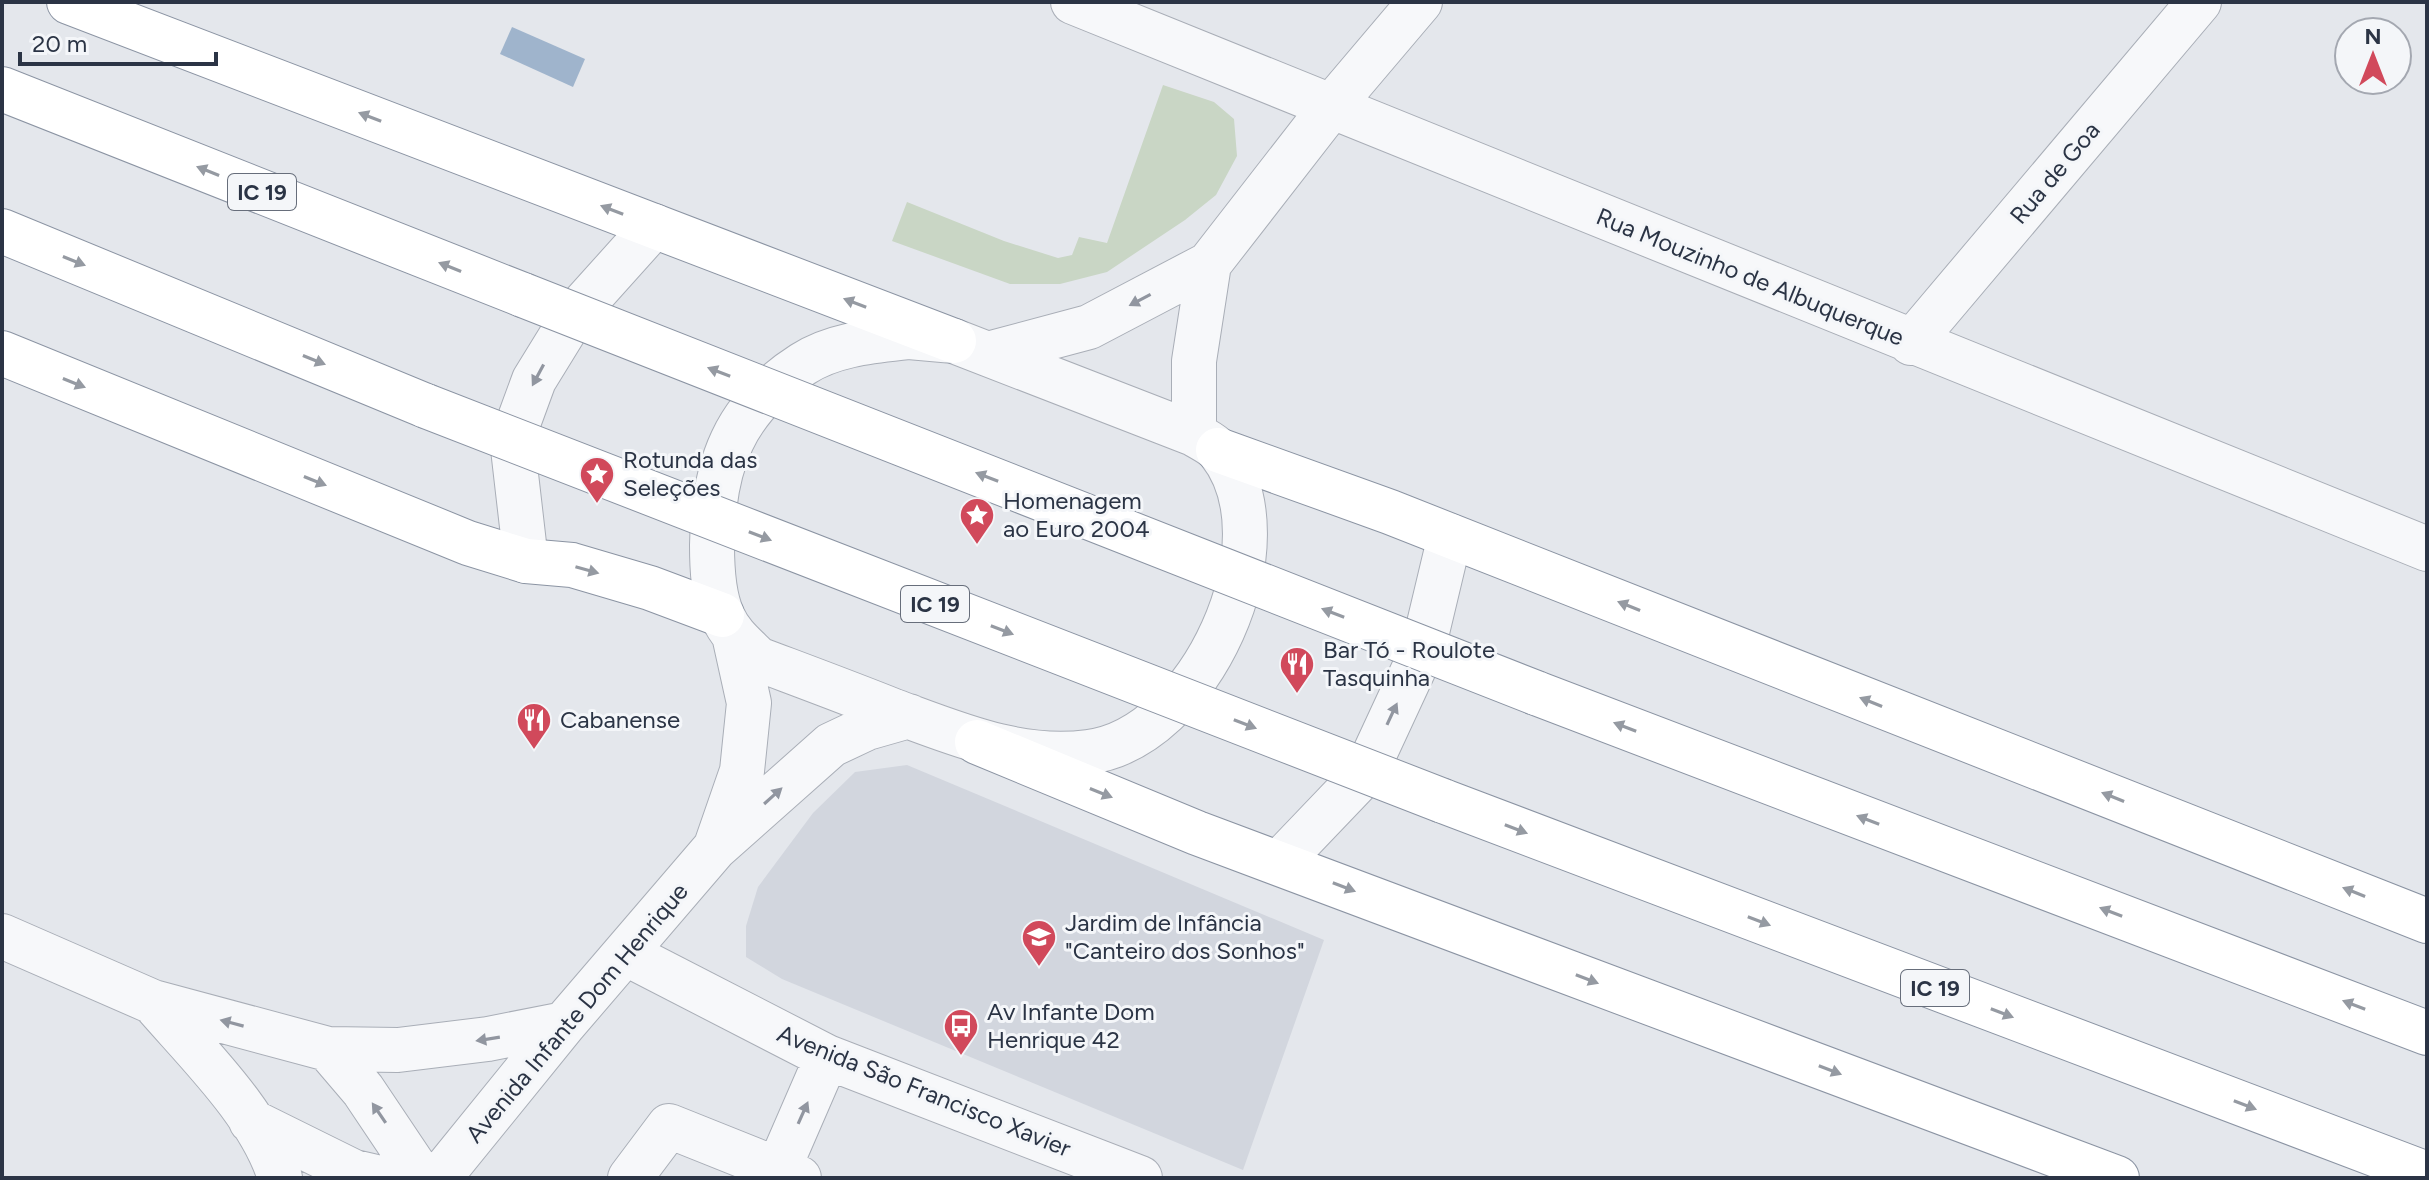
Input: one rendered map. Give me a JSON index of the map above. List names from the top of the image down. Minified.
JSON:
{"streets":{"highway":["IC 19"],"street":["Rua de Goa","Rua Mouzinho de Albuquerque","Avenida Infante Dom Henrique","Avenida São Francisco Xavier"]},"crossings":[["Rua de Goa","Rua Mouzinho de Albuquerque"],["Avenida Infante Dom Henrique","Avenida São Francisco Xavier"]],"places":{"place":["Rotunda das Seleções","Homenagem ao Euro 2004"],"restaurant":["Bar Tó - Roulote Tasquinha","Cabanense"],"school or university":["Jardim de Infância \"Canteiro dos Sonhos\""],"bus stop":["Av Infante Dom Henrique 42"]},"scale_bar":"20 m","north":"top"}
